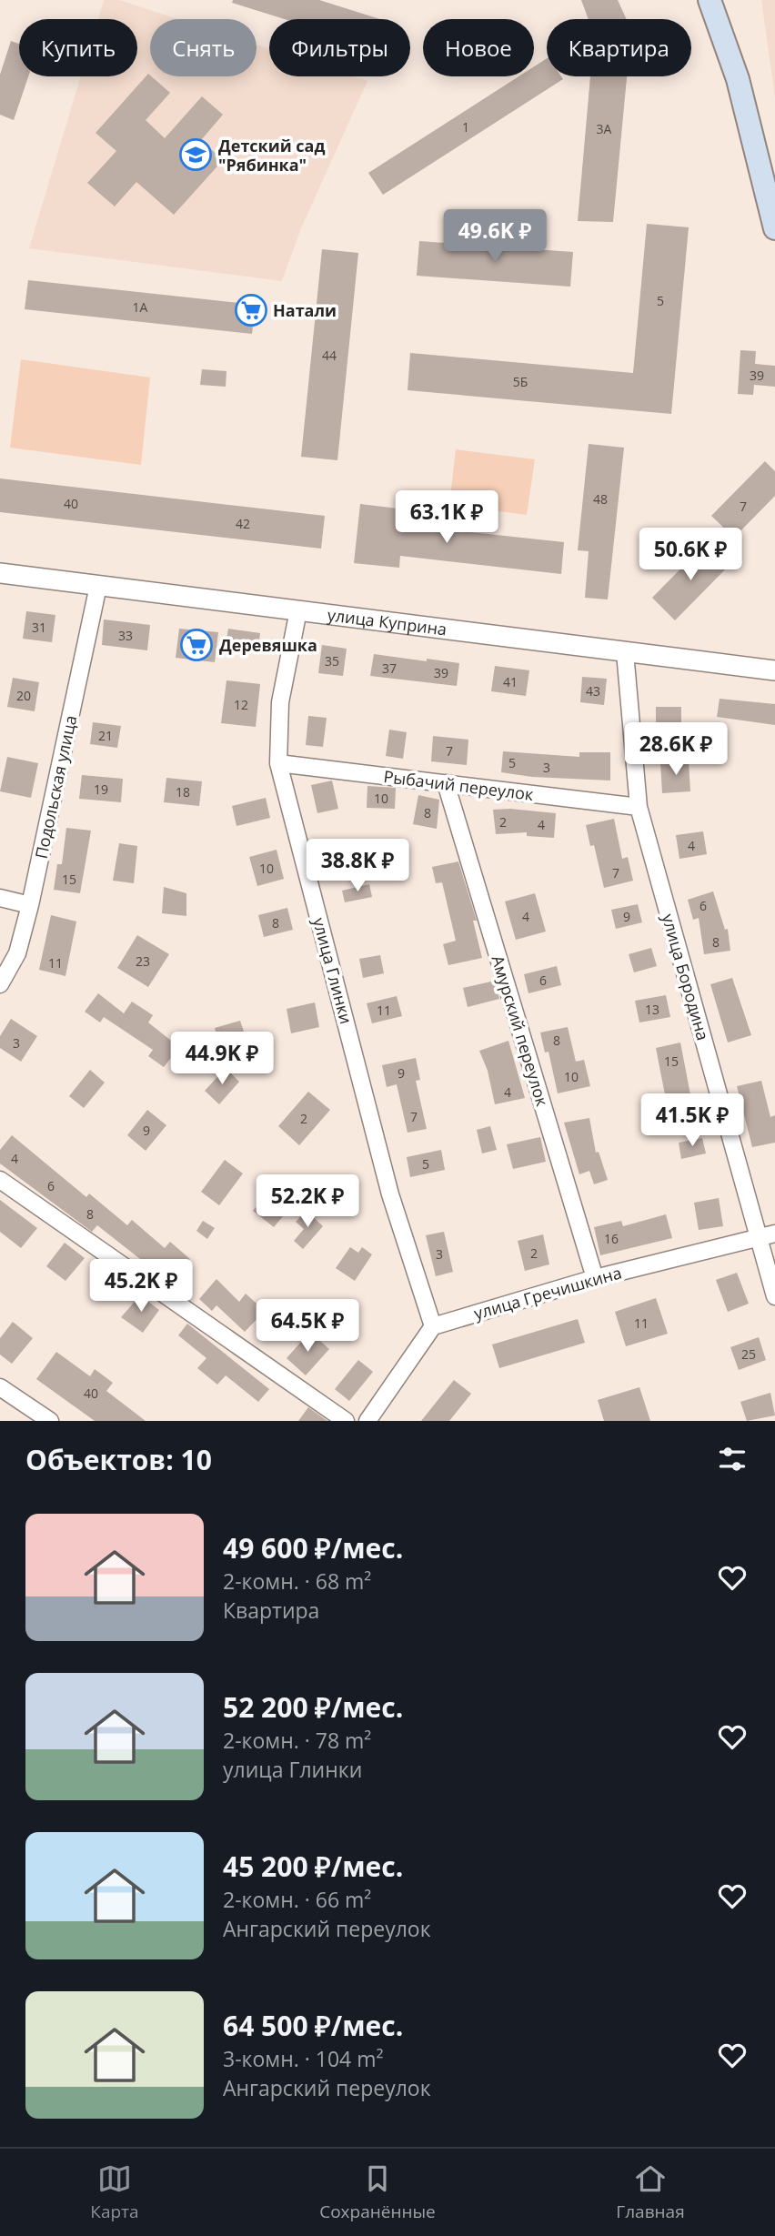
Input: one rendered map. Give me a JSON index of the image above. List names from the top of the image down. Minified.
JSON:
{"streets":{"street":["улица Куприна","Рыбачий переулок","Подольская улица","улица Глинки","улица Бородина","Амурский переулок","улица Гречишкина"]},"crossings":[["улица Куприна","Подольская улица"],["улица Куприна","улица Глинки"],["улица Куприна","улица Бородина"],["Рыбачий переулок","улица Глинки"],["Рыбачий переулок","улица Бородина"],["Рыбачий переулок","Амурский переулок"],["улица Глинки","улица Гречишкина"],["улица Бородина","улица Гречишкина"],["Амурский переулок","улица Гречишкина"]],"places":{"school or university":["Детский сад \"Рябинка\""],"supermarket":["Натали","Деревяшка"]},"house_numbers":["1","3А","5","1А","44","39","5Б","48","40","7","42","31","33","35","37","39","41","43","20","12","21","7","5","3","19","18","10","8","2","4","4","10","7","15","6","4","9","8","8","23","11","6","13","11","8","3","15","9","10","4","7","2","9","4","5","6","8","16","2","3","11","25","40"],"page":{"chip":["Купить","Снять","Фильтры","Новое","Квартира"],"price":["49.6K ₽","63.1K ₽","50.6K ₽","28.6K ₽","38.8K ₽","44.9K ₽","41.5K ₽","52.2K ₽","45.2K ₽","64.5K ₽"],"heading":"Объектов: 10","list":[{"name":"49 600 ₽/мес.","note":"2-комн. · 68 m² · Квартира"},{"name":"52 200 ₽/мес.","note":"2-комн. · 78 m² · улица Глинки"},{"name":"45 200 ₽/мес.","note":"2-комн. · 66 m² · Ангарский переулок"},{"name":"64 500 ₽/мес.","note":"3-комн. · 104 m² · Ангарский переулок"}],"tabs":["Карта","Сохранённые","Главная"]}}
